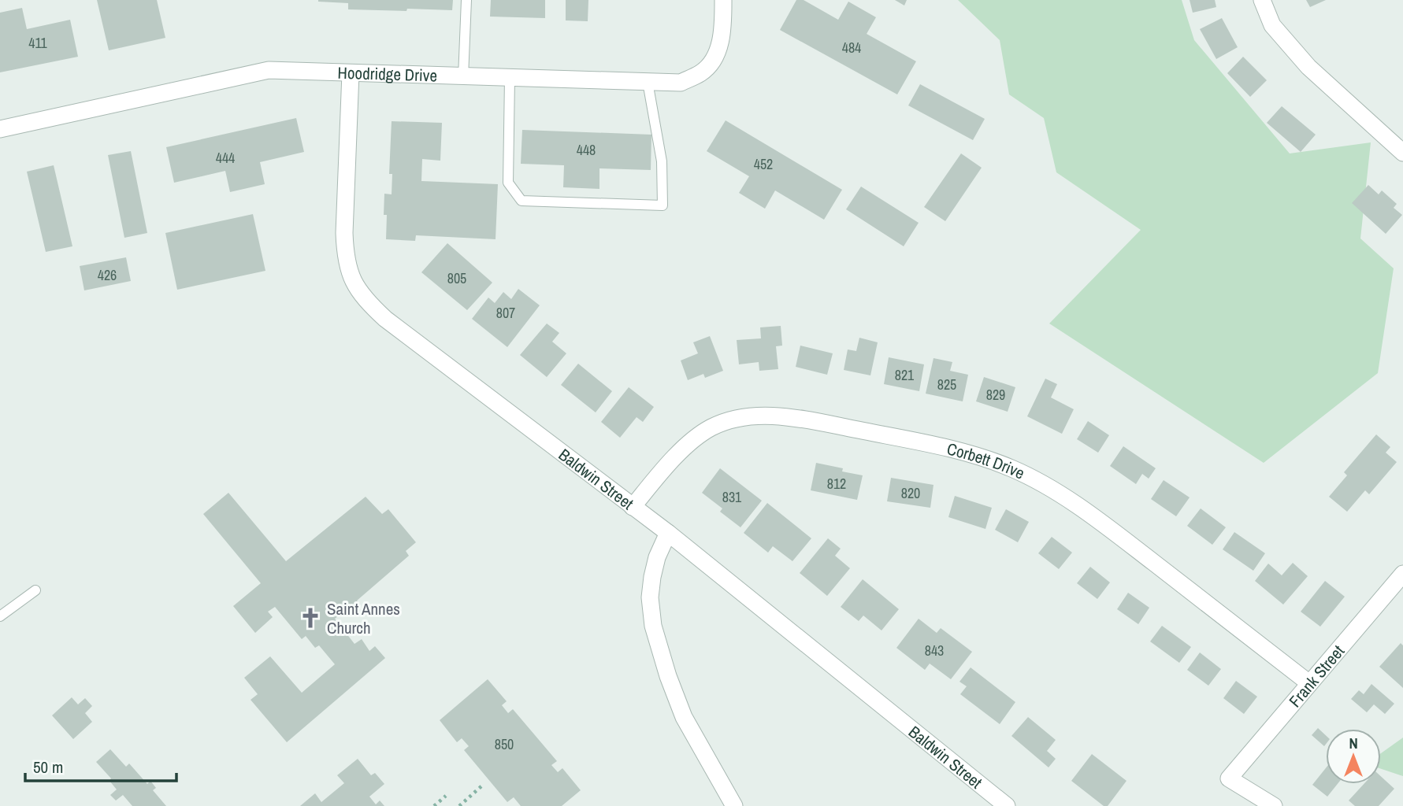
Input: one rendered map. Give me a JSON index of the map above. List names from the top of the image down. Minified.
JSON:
{"streets":{"street":["Hoodridge Drive","Corbett Drive","Baldwin Street","Frank Street"]},"crossings":[["Hoodridge Drive","Baldwin Street"],["Corbett Drive","Baldwin Street"],["Corbett Drive","Frank Street"]],"places":{"church":["Saint Annes Church"]},"house_numbers":["411","484","448","444","452","426","805","807","821","825","829","812","820","831","843","850"],"scale_bar":"50 m","north":"top"}
